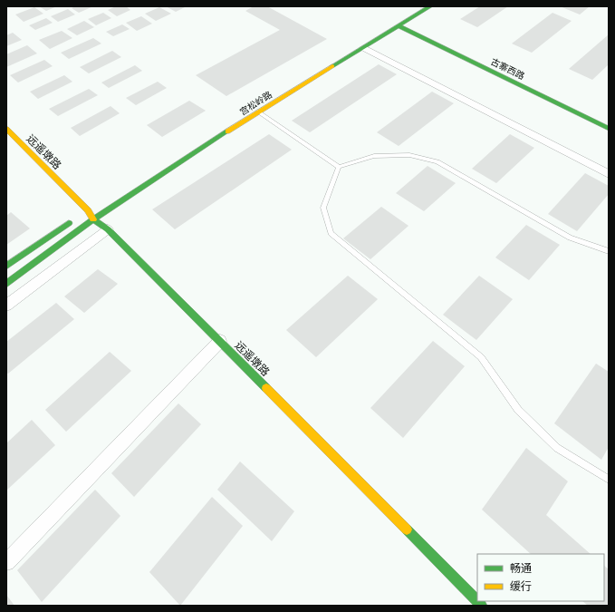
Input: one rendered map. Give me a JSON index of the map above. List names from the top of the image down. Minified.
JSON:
{"streets":{"main road":["古寨西路","宫松岭路","远遥墩路"]},"crossings":[["古寨西路","宫松岭路"],["宫松岭路","远遥墩路"]],"legend":["畅通","缓行"]}
